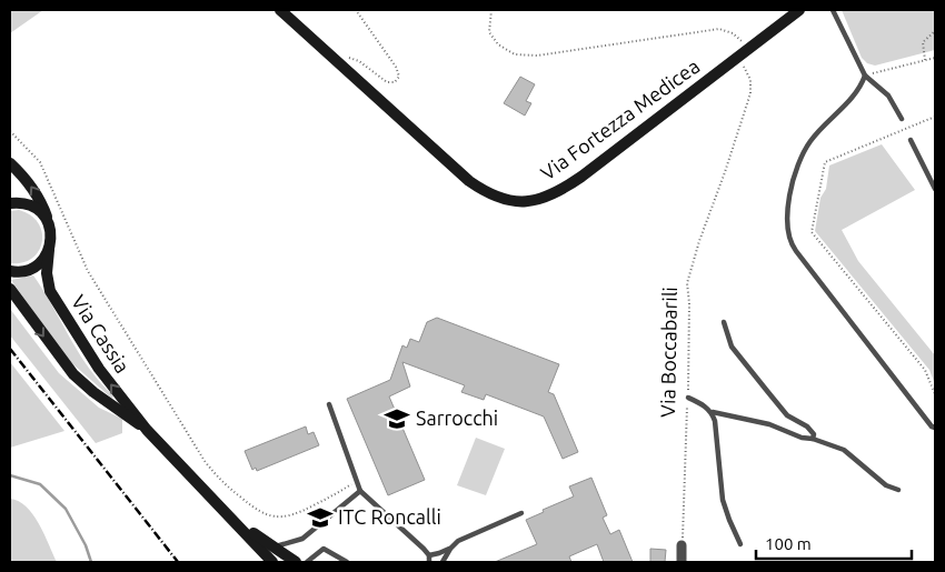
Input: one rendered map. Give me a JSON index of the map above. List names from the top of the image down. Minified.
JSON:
{"streets":{"main road":["Via Fortezza Medicea","Via Cassia"],"path":["Via Boccabarili"]},"crossings":[["Via Fortezza Medicea","Via Boccabarili"]],"places":{"school or university":["Sarrocchi","ITC Roncalli"]},"scale_bar":"100 m"}
